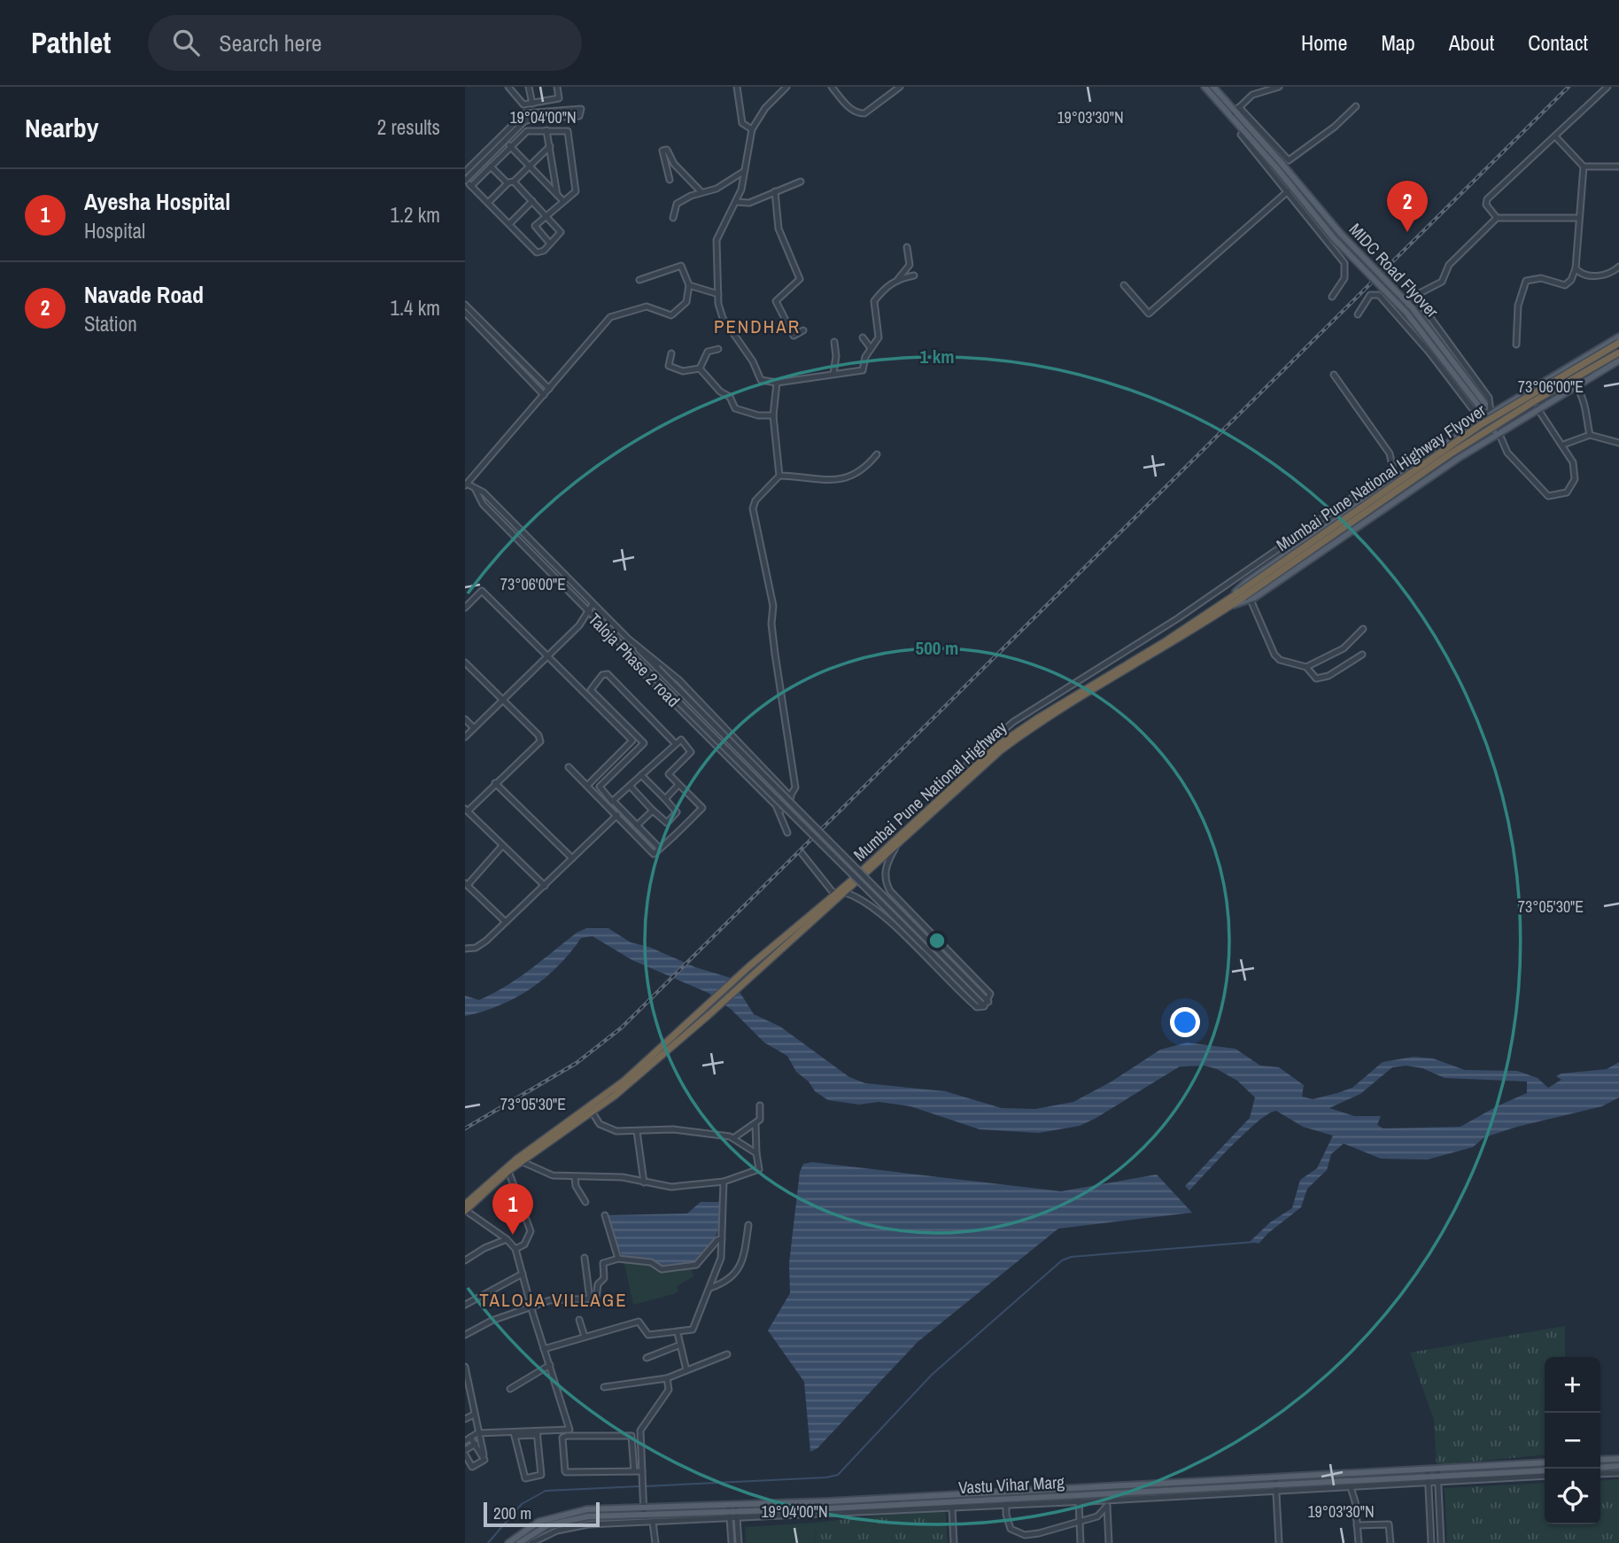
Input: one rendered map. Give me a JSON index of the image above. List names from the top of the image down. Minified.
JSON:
{"streets":{"highway":["Mumbai Pune National Highway Flyover","Mumbai Pune National Highway"],"main road":["MIDC Road Flyover","Vastu Vihar Marg"],"street":["Taloja Phase 2 road"]},"crossings":[["Mumbai Pune National Highway Flyover","Mumbai Pune National Highway"]],"districts":["PENDHAR","TALOJA VILLAGE"],"scale_bar":"200 m","page":{"header":"Pathlet","search":"Search here","nav":["Home","Map","About","Contact"],"heading":["Nearby","2 results"],"list":[{"mark":"1","name":"Ayesha Hospital","note":"Hospital","value":"1.2 km"},{"mark":"2","name":"Navade Road","note":"Station","value":"1.4 km"}],"pins":["2","1"],"map_buttons":["+","−"],"scale":"200 m"},"coordinates":["19°04'00\"N","19°03'30\"N","73°06'00\"E","73°05'30\"E"],"rings":["1 km","500 m"]}
